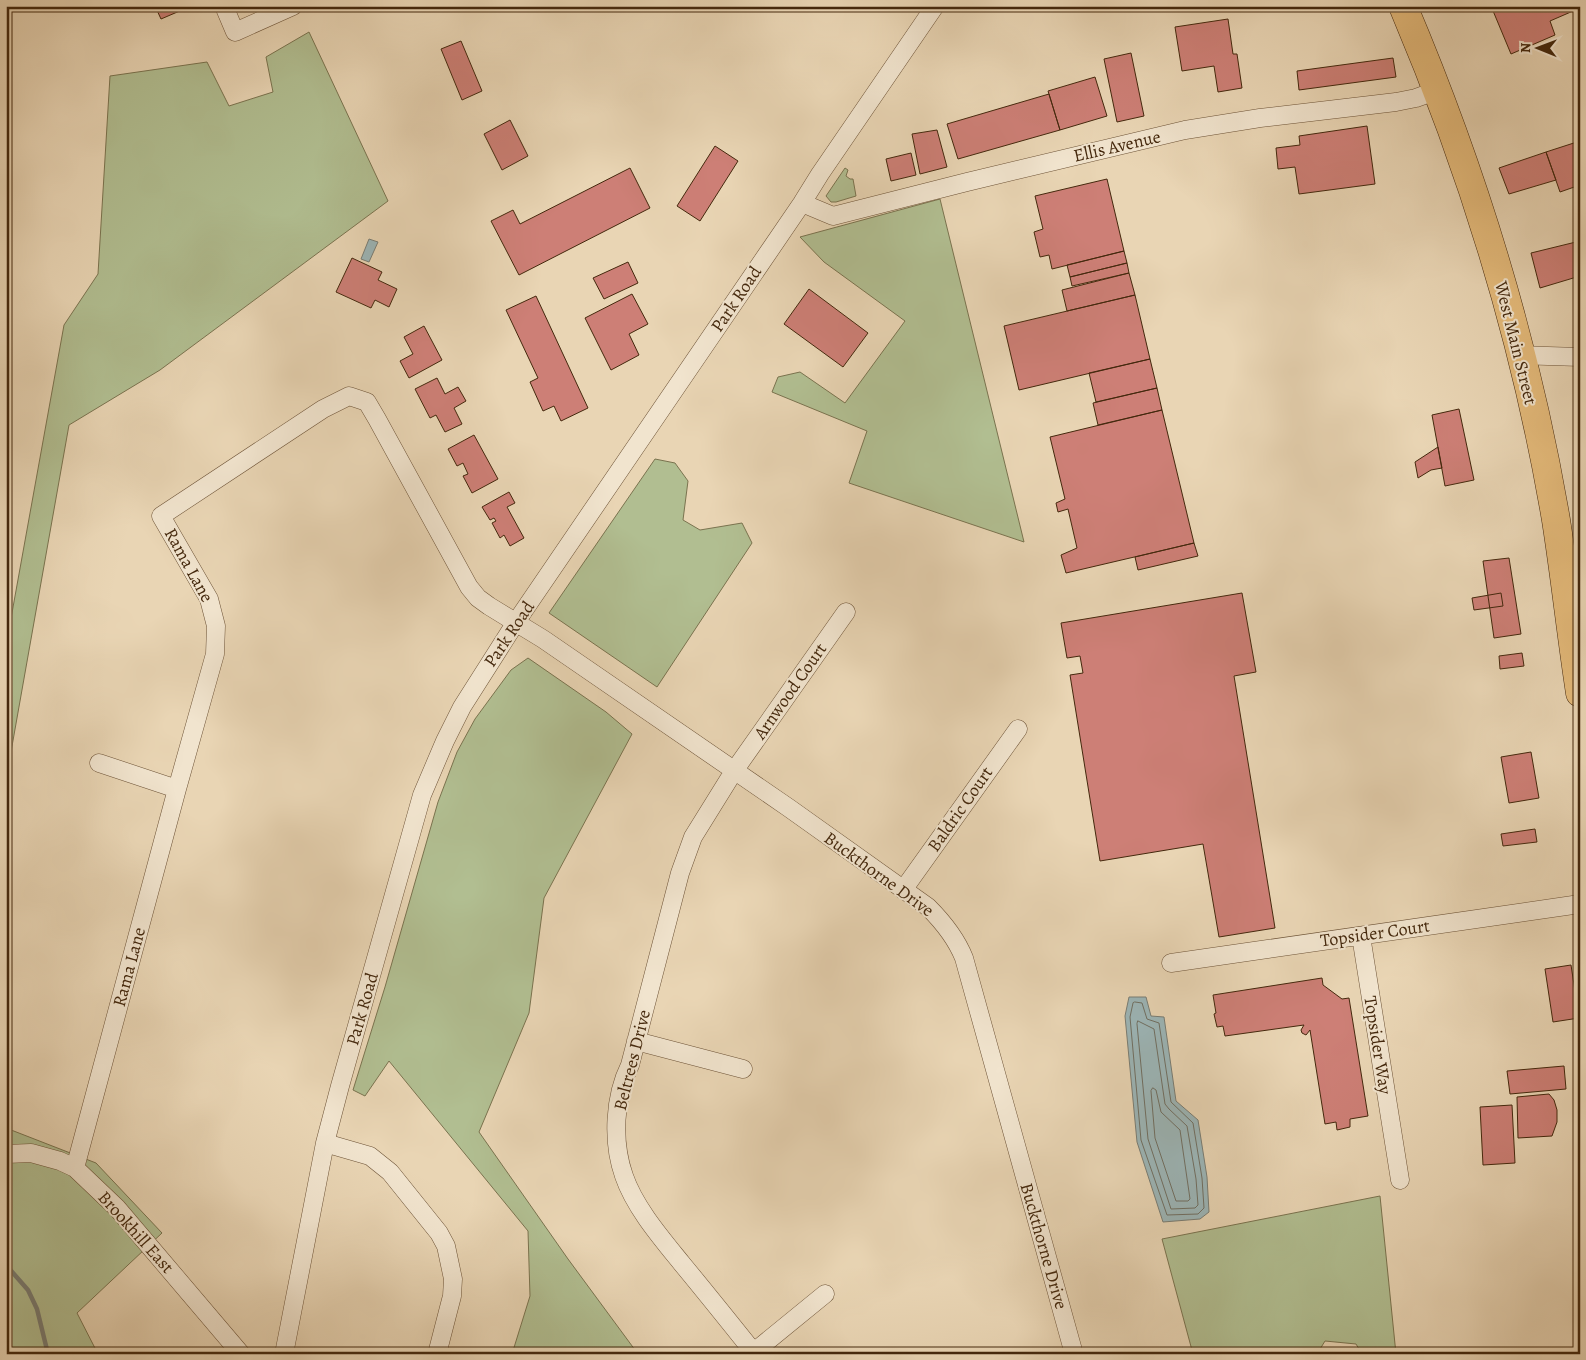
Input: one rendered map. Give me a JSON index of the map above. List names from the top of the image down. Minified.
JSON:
{"streets":{"main road":["West Main Street"],"street":["Ellis Avenue","Park Road","Rama Lane","Arnwood Court","Baldric Court","Buckthorne Drive","Topsider Court","Topsider Way","Beltrees Drive","Brookhill East"]},"crossings":[["Ellis Avenue","Park Road"],["Ellis Avenue","West Main Street"],["Park Road","Rama Lane"],["Park Road","Buckthorne Drive"],["Rama Lane","Buckthorne Drive"],["Rama Lane","Brookhill East"],["Arnwood Court","Buckthorne Drive"],["Arnwood Court","Beltrees Drive"],["Baldric Court","Buckthorne Drive"],["Buckthorne Drive","Beltrees Drive"],["Topsider Court","Topsider Way"]],"north":"left"}
